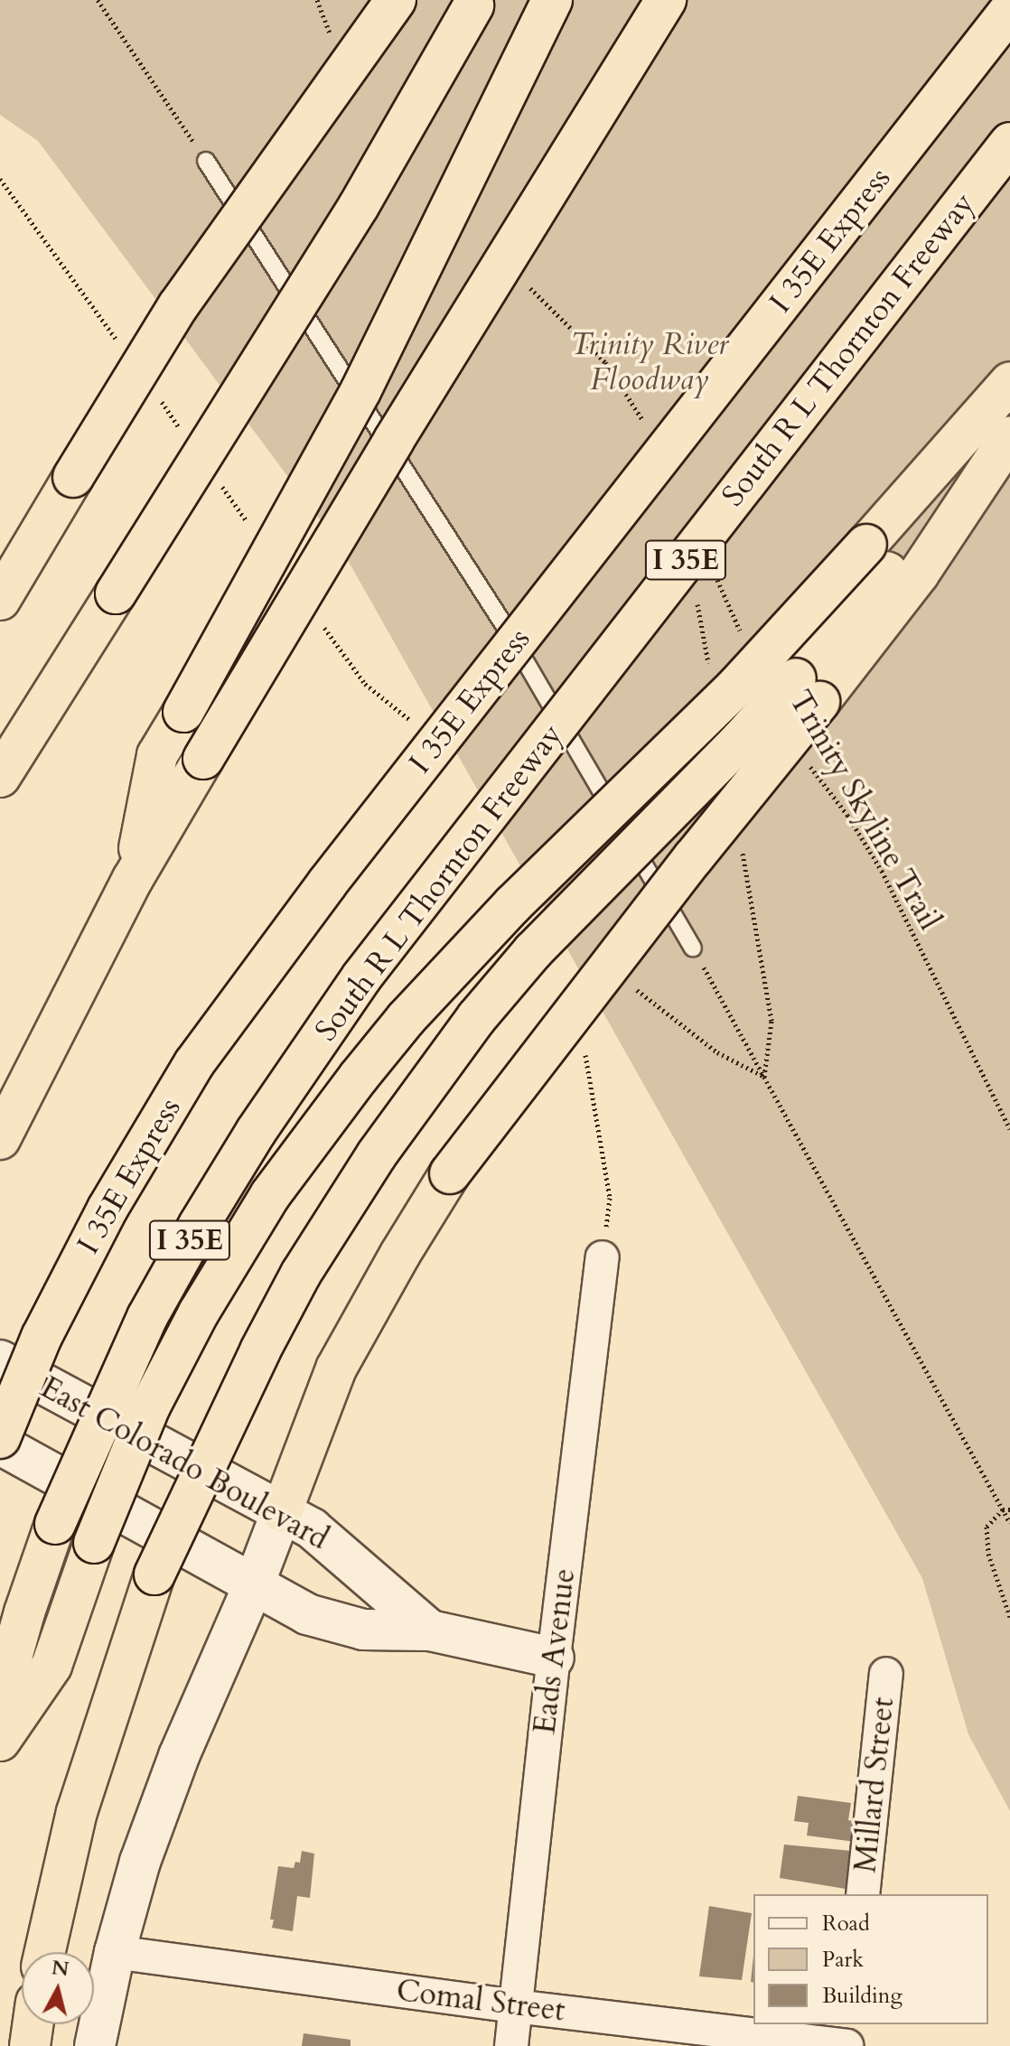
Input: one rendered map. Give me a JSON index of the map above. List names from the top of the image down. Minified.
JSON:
{"streets":{"highway":["I 35E Express","South R L Thornton Freeway","I 35E"],"street":["East Colorado Boulevard","Eads Avenue","Millard Street","Comal Street"],"path":["Trinity Skyline Trail"]},"crossings":[["East Colorado Boulevard","Eads Avenue"],["Eads Avenue","Comal Street"]],"parks":["Trinity River Floodway"],"legend":["Road","Park","Building"],"north":"top"}
